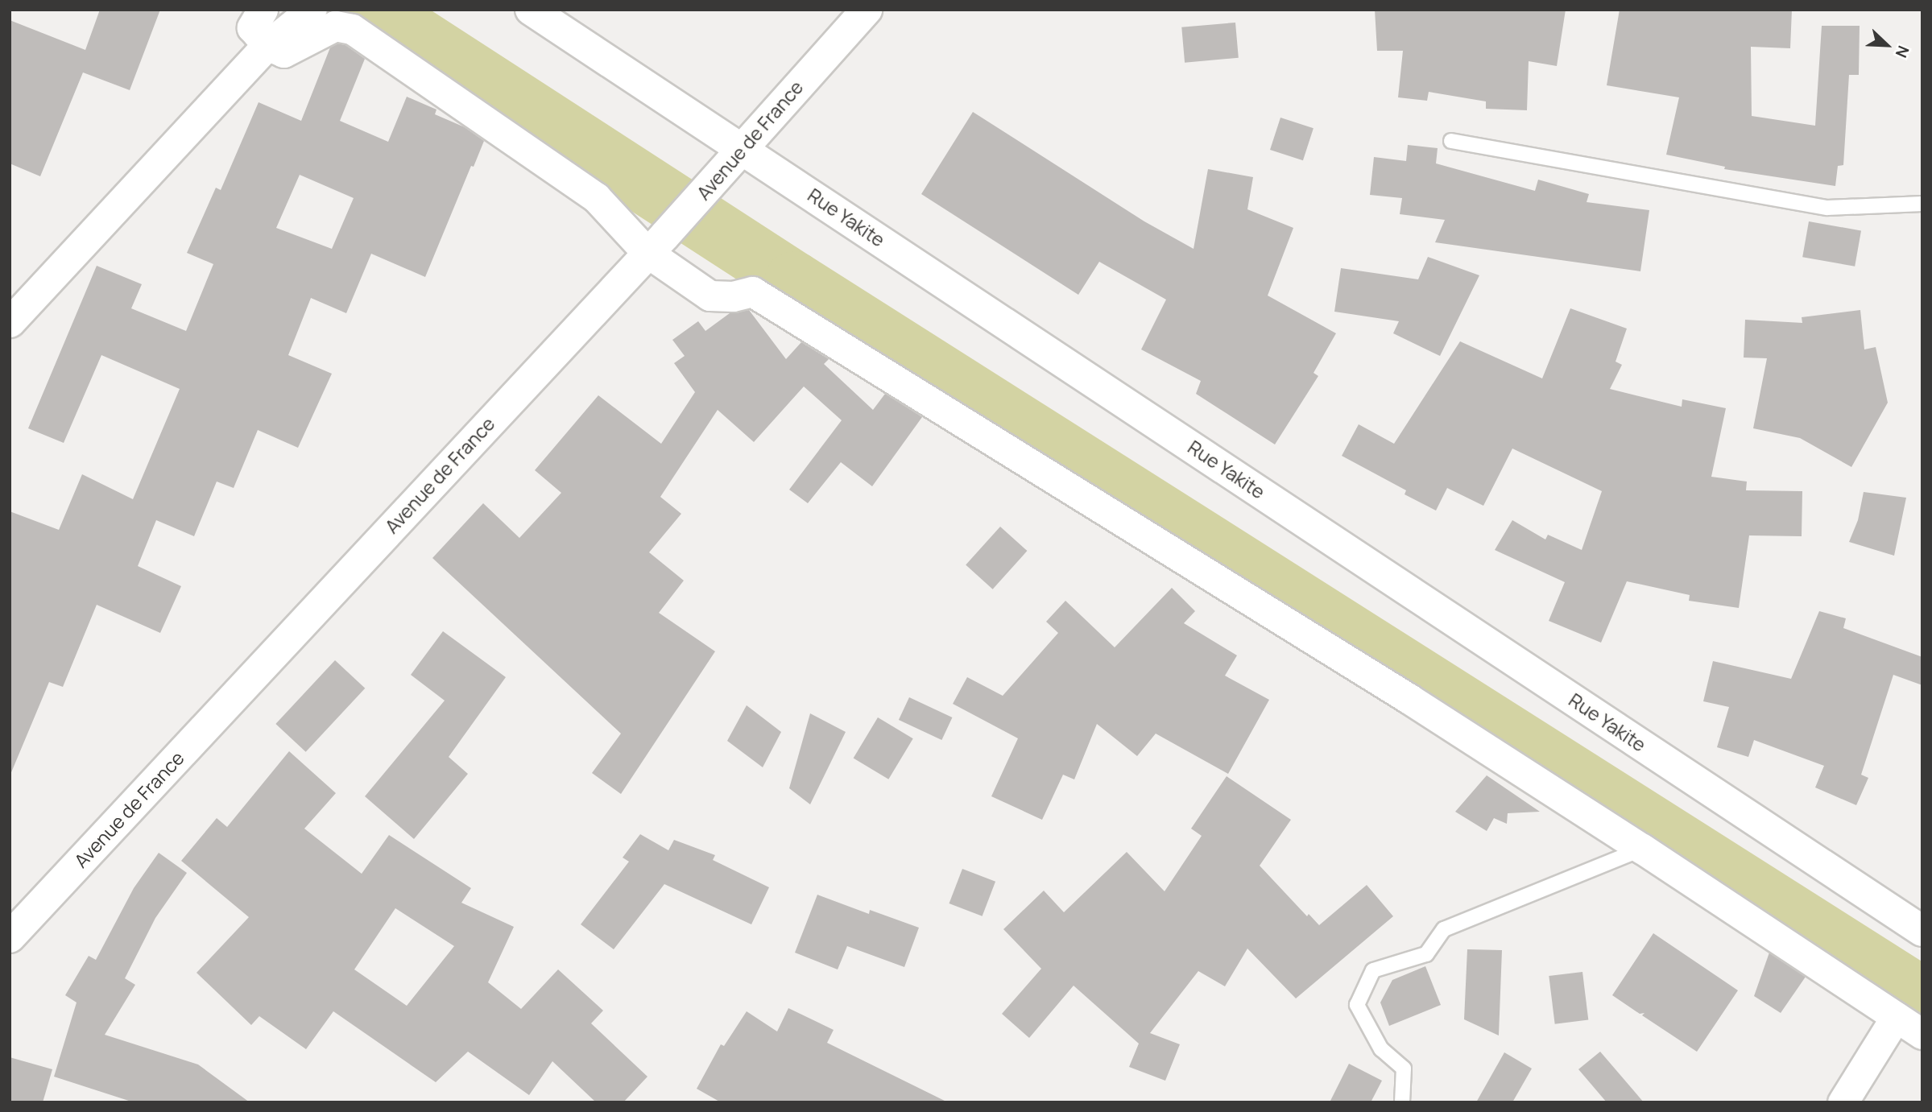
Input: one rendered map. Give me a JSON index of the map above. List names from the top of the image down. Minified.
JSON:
{"streets":{"main road":["Avenue de France","Rue Yakite"]},"crossings":[["Avenue de France","Rue Yakite"]],"north":"bottom right"}
